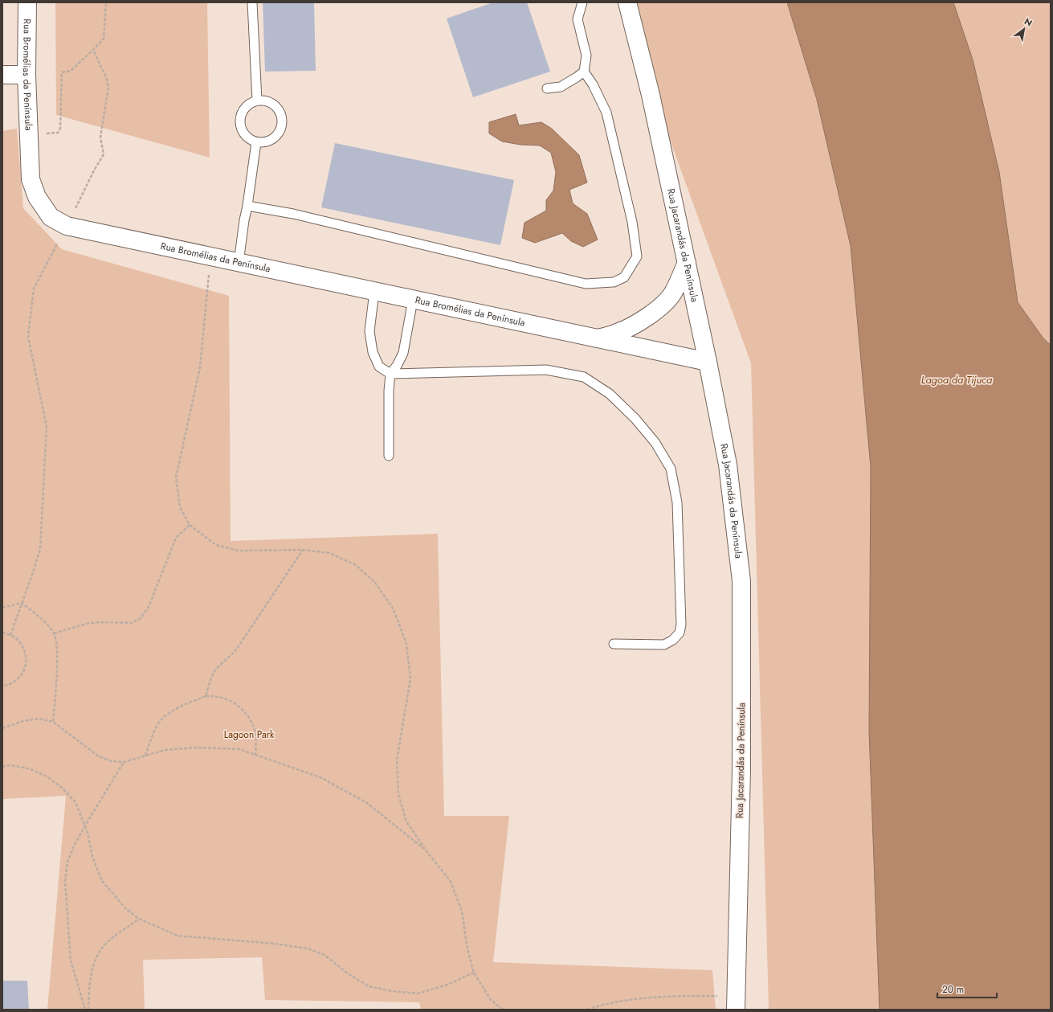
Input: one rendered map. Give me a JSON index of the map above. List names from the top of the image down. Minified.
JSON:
{"streets":{"street":["Rua Bromélias da Península","Rua Jacarandás da Península"]},"crossings":[["Rua Bromélias da Península","Rua Jacarandás da Península"]],"water":["Lagoa da Tijuca"],"parks":["Lagoon Park"],"scale_bar":"20 m","north":"top right"}
